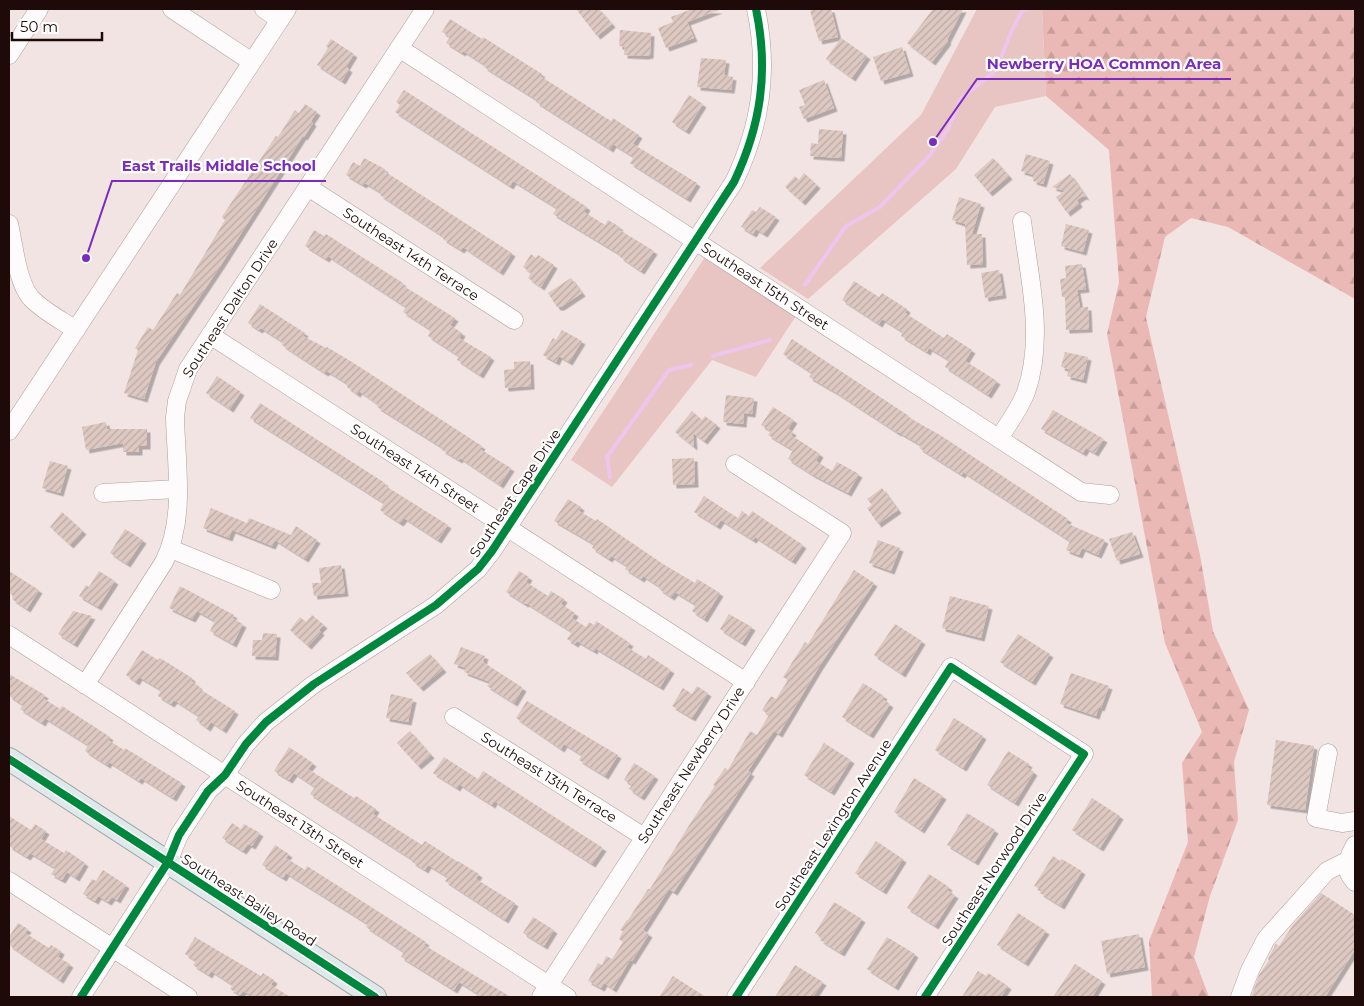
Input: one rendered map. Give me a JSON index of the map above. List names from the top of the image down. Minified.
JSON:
{"streets":{"main road":["Southeast Bailey Road"],"street":["Southeast 14th Terrace","Southeast 15th Street","Southeast Dalton Drive","Southeast 14th Street","Southeast Cape Drive","Southeast Newberry Drive","Southeast 13th Terrace","Southeast 13th Street","Southeast Lexington Avenue","Southeast Norwood Drive"]},"crossings":[["Southeast 14th Terrace","Southeast Dalton Drive"],["Southeast 15th Street","Southeast Dalton Drive"],["Southeast 15th Street","Southeast Cape Drive"],["Southeast Dalton Drive","Southeast 14th Street"],["Southeast Dalton Drive","Southeast 13th Street"],["Southeast 14th Street","Southeast Cape Drive"],["Southeast 14th Street","Southeast Newberry Drive"],["Southeast Cape Drive","Southeast 13th Street"],["Southeast Cape Drive","Southeast Bailey Road"],["Southeast Newberry Drive","Southeast 13th Terrace"],["Southeast Newberry Drive","Southeast 13th Street"],["Southeast Lexington Avenue","Southeast Norwood Drive"]],"places":["Newberry HOA Common Area","East Trails Middle School"],"scale_bar":"50 m"}
